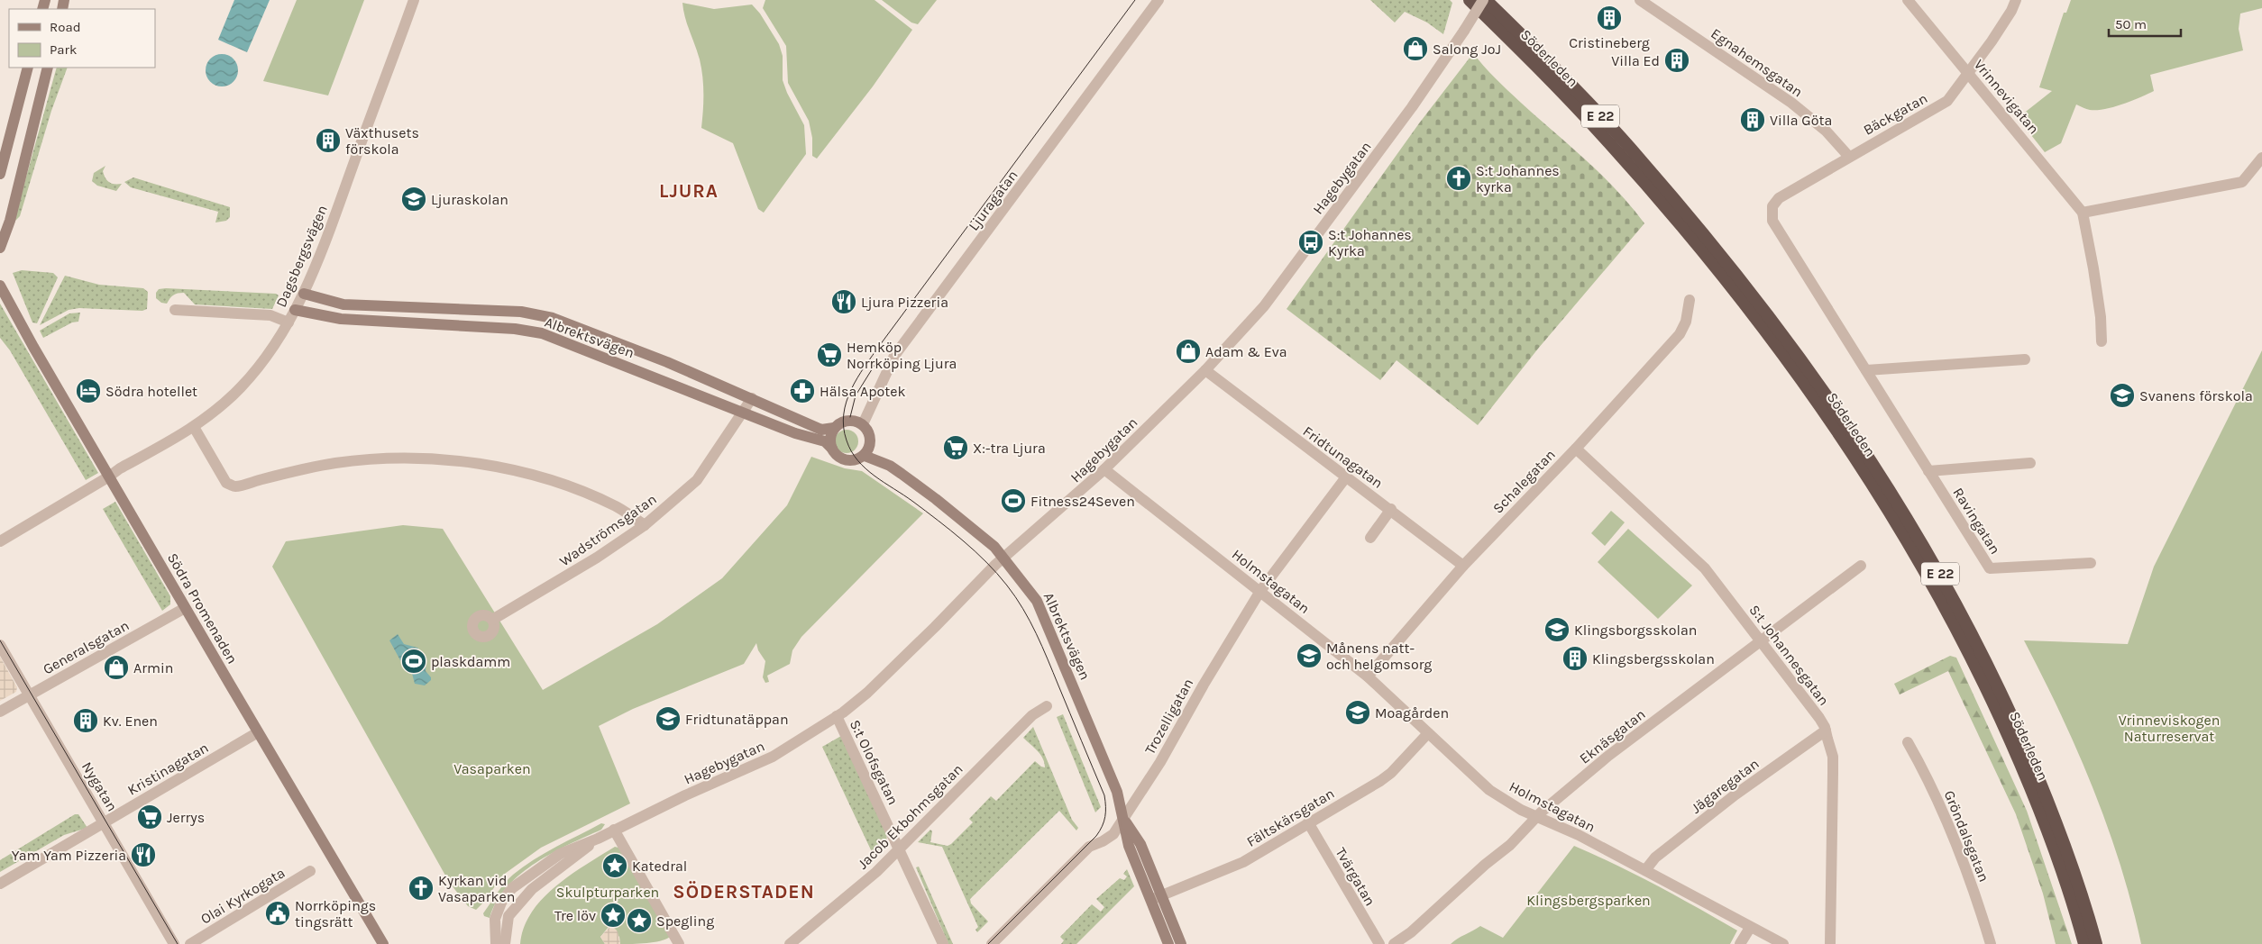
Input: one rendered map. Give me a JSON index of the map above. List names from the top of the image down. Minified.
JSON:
{"streets":{"highway":["Söderleden","E 22"],"main road":["Albrektsvägen","Södra Promenaden"],"street":["Egnahemsgatan","Vrinnevigatan","Bäckgatan","Hagebygatan","Ljuragatan","Dagsbergsvägen","Fridtunagatan","Schalegatan","Ravingatan","Wadströmsgatan","Holmstagatan","Generalsgatan","S:t Johannesgatan","Trozelligatan","Eknäsgatan","S:t Olofsgatan","Kristinagatan","Jägaregatan","Nygatan","Jacob Ekbohmsgatan","Fältskärsgatan","Gröndalsgatan","Tvärgatan","Olai Kyrkogata"]},"crossings":[["Söderleden","Hagebygatan"],["Egnahemsgatan","Bäckgatan"],["Vrinnevigatan","Bäckgatan"],["Bäckgatan","Ravingatan"],["Hagebygatan","Albrektsvägen"],["Hagebygatan","Fridtunagatan"],["Hagebygatan","Holmstagatan"],["Hagebygatan","S:t Olofsgatan"],["Ljuragatan","Albrektsvägen"],["Dagsbergsvägen","Albrektsvägen"],["Dagsbergsvägen","Södra Promenaden"],["Albrektsvägen","Wadströmsgatan"],["Albrektsvägen","Trozelligatan"],["Albrektsvägen","Fältskärsgatan"],["Fridtunagatan","Schalegatan"],["Fridtunagatan","Trozelligatan"],["Schalegatan","Holmstagatan"],["Schalegatan","S:t Johannesgatan"],["Holmstagatan","Trozelligatan"],["Holmstagatan","Eknäsgatan"],["Holmstagatan","Jägaregatan"],["Holmstagatan","Fältskärsgatan"],["Södra Promenaden","Generalsgatan"],["Södra Promenaden","Kristinagatan"],["Generalsgatan","Nygatan"],["S:t Johannesgatan","Eknäsgatan"],["S:t Johannesgatan","Jägaregatan"],["S:t Olofsgatan","Jacob Ekbohmsgatan"],["Kristinagatan","Nygatan"],["Fältskärsgatan","Tvärgatan"]],"districts":["LJURA","SÖDERSTADEN"],"parks":["Vrinneviskogen Naturreservat","Vasaparken","Skulpturparken","Klingsbergsparken"],"places":{"building":["Cristineberg","Villa Ed","Villa Göta","Växthusets förskola","Klingsbergsskolan","Kv. Enen"],"shop":["Salong JoJ","Adam & Eva","Armin"],"church":["S:t Johannes kyrka","Kyrkan vid Vasaparken"],"school or university":["Ljuraskolan","Svanens förskola","Klingsborgsskolan","Månens natt- och helgomsorg","Moagården","Fridtunatäppan"],"bus stop":["S:t Johannes Kyrka"],"restaurant":["Ljura Pizzeria","Yam Yam Pizzeria"],"supermarket":["Hemköp Norrköping Ljura","X:-tra Ljura","Jerrys"],"hotel":["Södra hotellet"],"pharmacy":["Hälsa Apotek"],"sports":["Fitness24Seven","plaskdamm"],"place":["Katedral","Tre löv","Spegling"],"public building":["Norrköpings tingsrätt"]},"legend":["Road","Park"],"scale_bar":"50 m"}
